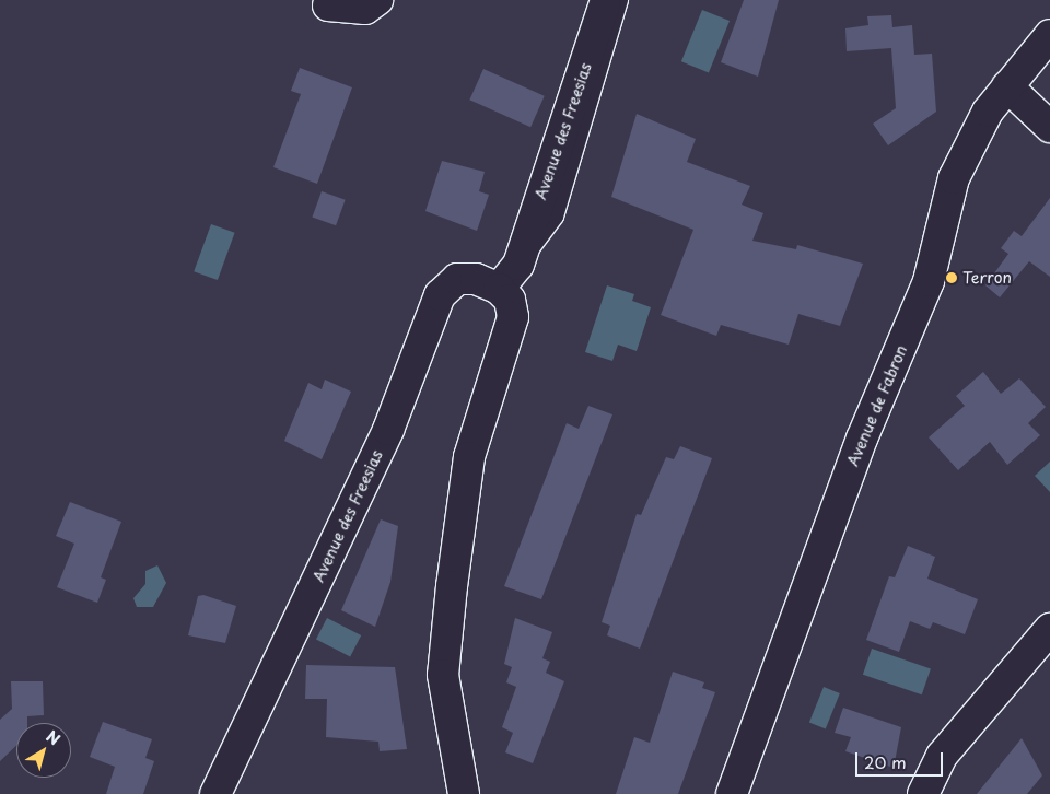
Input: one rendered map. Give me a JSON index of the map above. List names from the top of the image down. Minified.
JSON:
{"streets":{"street":["Avenue des Freesias","Avenue de Fabron"]},"places":["Terron"],"scale_bar":"20 m","north":"top right"}
